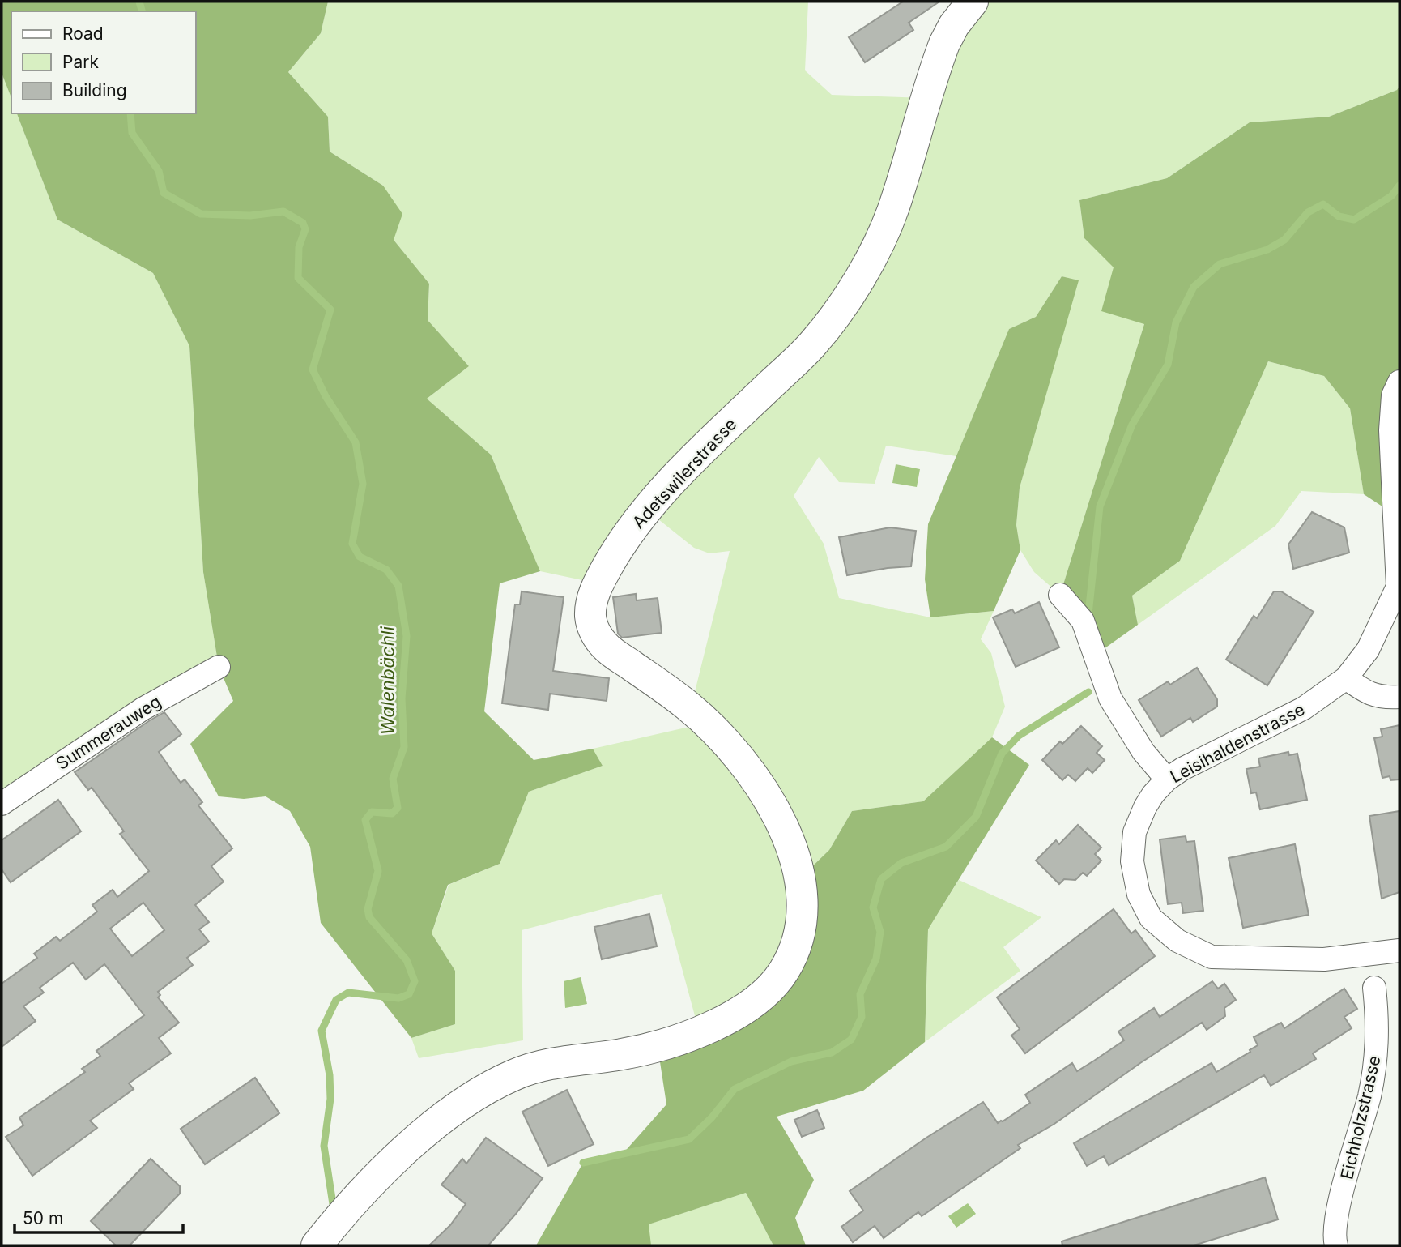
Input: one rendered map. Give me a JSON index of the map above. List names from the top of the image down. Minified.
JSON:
{"streets":{"street":["Adetswilerstrasse","Summerauweg","Leisihaldenstrasse","Eichholzstrasse"]},"water":["Walenbächli"],"legend":["Road","Park","Building"],"scale_bar":"50 m"}
